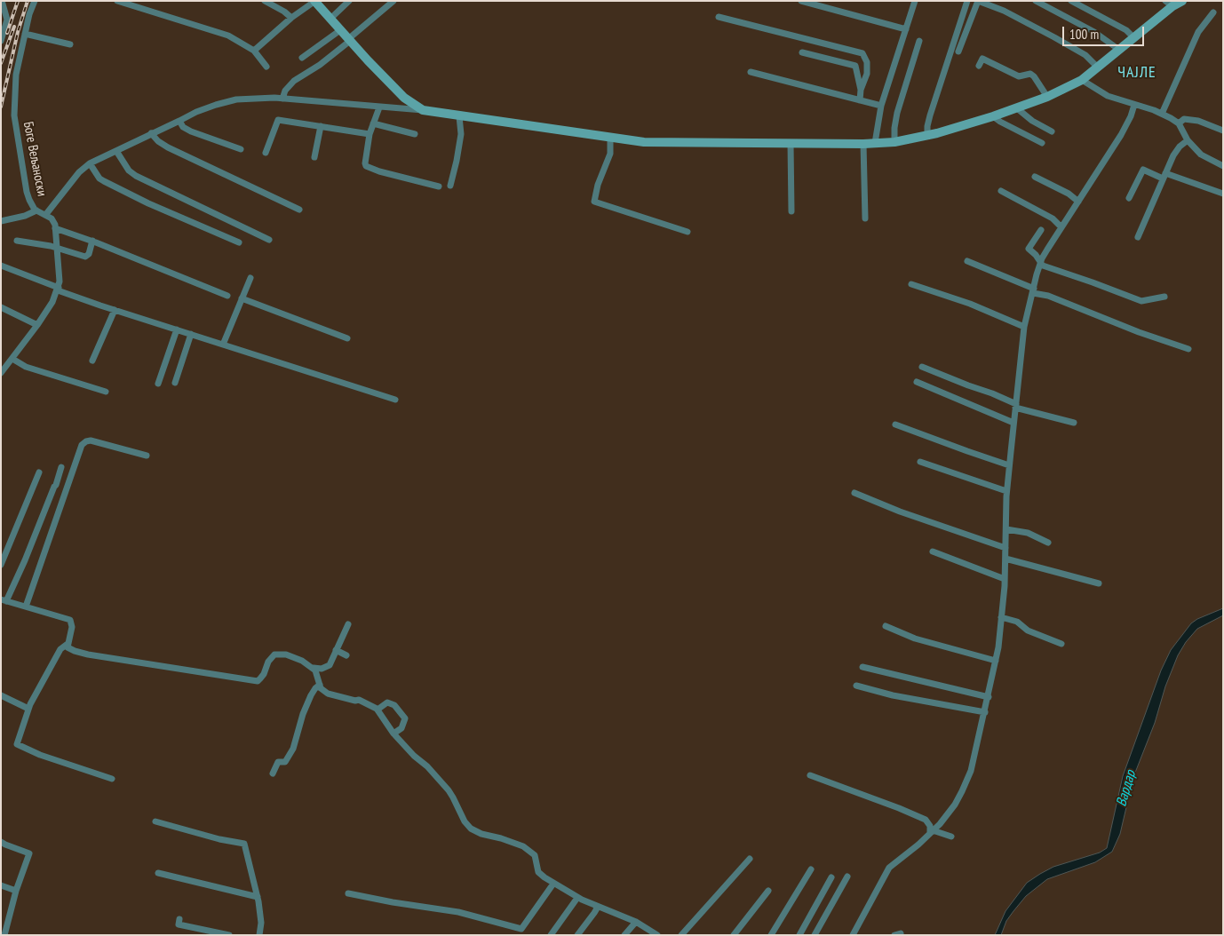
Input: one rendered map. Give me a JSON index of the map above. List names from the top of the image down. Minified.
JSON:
{"streets":{"street":["Боге Вељаноски"]},"districts":["ЧАЈЛЕ"],"water":["Вардар"],"scale_bar":"100 m"}
